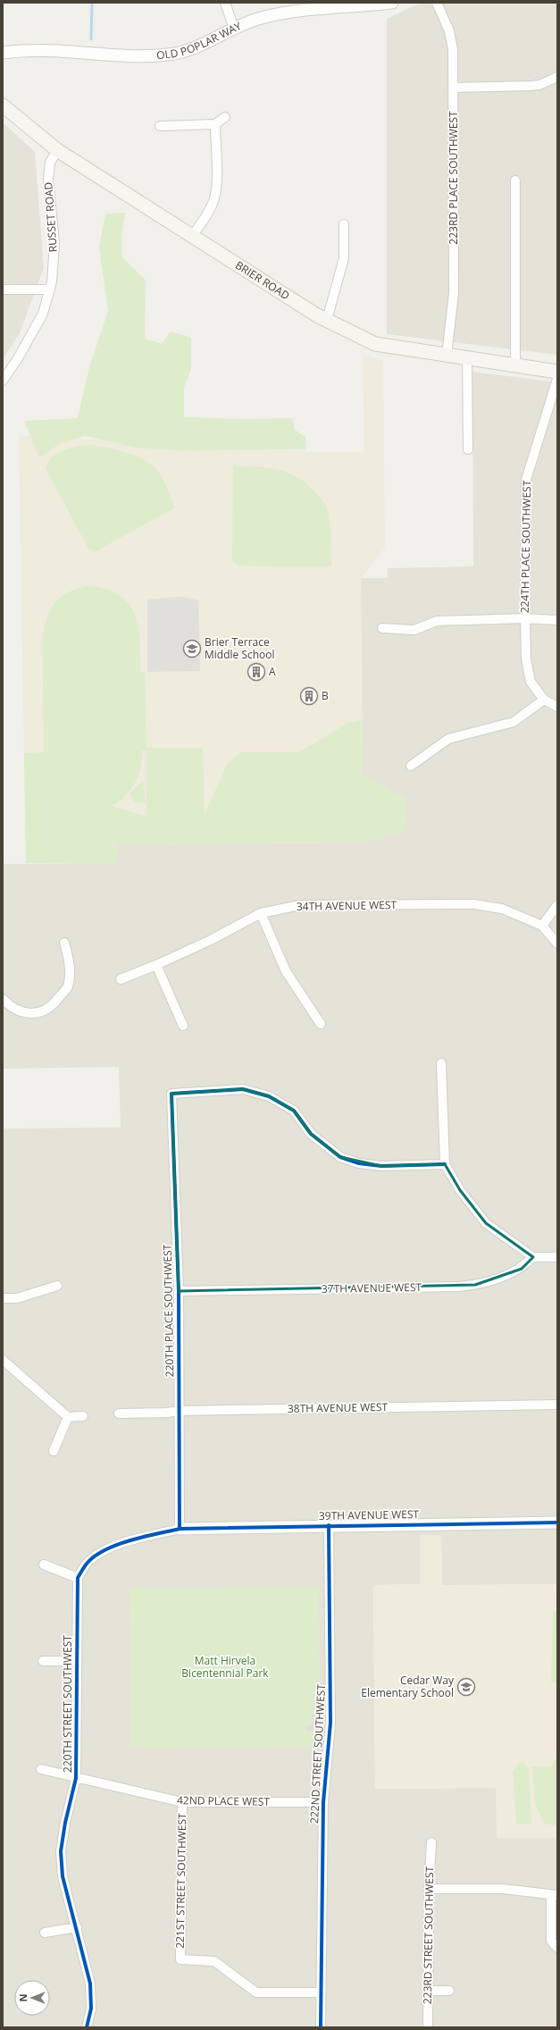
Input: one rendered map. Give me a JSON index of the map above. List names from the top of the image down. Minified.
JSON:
{"streets":{"main road":["BRIER ROAD"],"street":["OLD POPLAR WAY","223RD PLACE SOUTHWEST","RUSSET ROAD","224TH PLACE SOUTHWEST","34TH AVENUE WEST","37TH AVENUE WEST","220TH PLACE SOUTHWEST","38TH AVENUE WEST","39TH AVENUE WEST","220TH STREET SOUTHWEST","222ND STREET SOUTHWEST","42ND PLACE WEST","221ST STREET SOUTHWEST","223RD STREET SOUTHWEST"]},"crossings":[["223RD PLACE SOUTHWEST","BRIER ROAD"],["RUSSET ROAD","BRIER ROAD"],["37TH AVENUE WEST","220TH PLACE SOUTHWEST"],["220TH PLACE SOUTHWEST","38TH AVENUE WEST"],["220TH PLACE SOUTHWEST","39TH AVENUE WEST"],["220TH PLACE SOUTHWEST","220TH STREET SOUTHWEST"],["39TH AVENUE WEST","220TH STREET SOUTHWEST"],["39TH AVENUE WEST","222ND STREET SOUTHWEST"],["220TH STREET SOUTHWEST","42ND PLACE WEST"],["222ND STREET SOUTHWEST","42ND PLACE WEST"],["222ND STREET SOUTHWEST","221ST STREET SOUTHWEST"],["42ND PLACE WEST","221ST STREET SOUTHWEST"]],"parks":["Matt Hirvela Bicentennial Park"],"places":{"school or university":["Brier Terrace Middle School","Cedar Way Elementary School"],"building":["A","B"]},"north":"left"}
